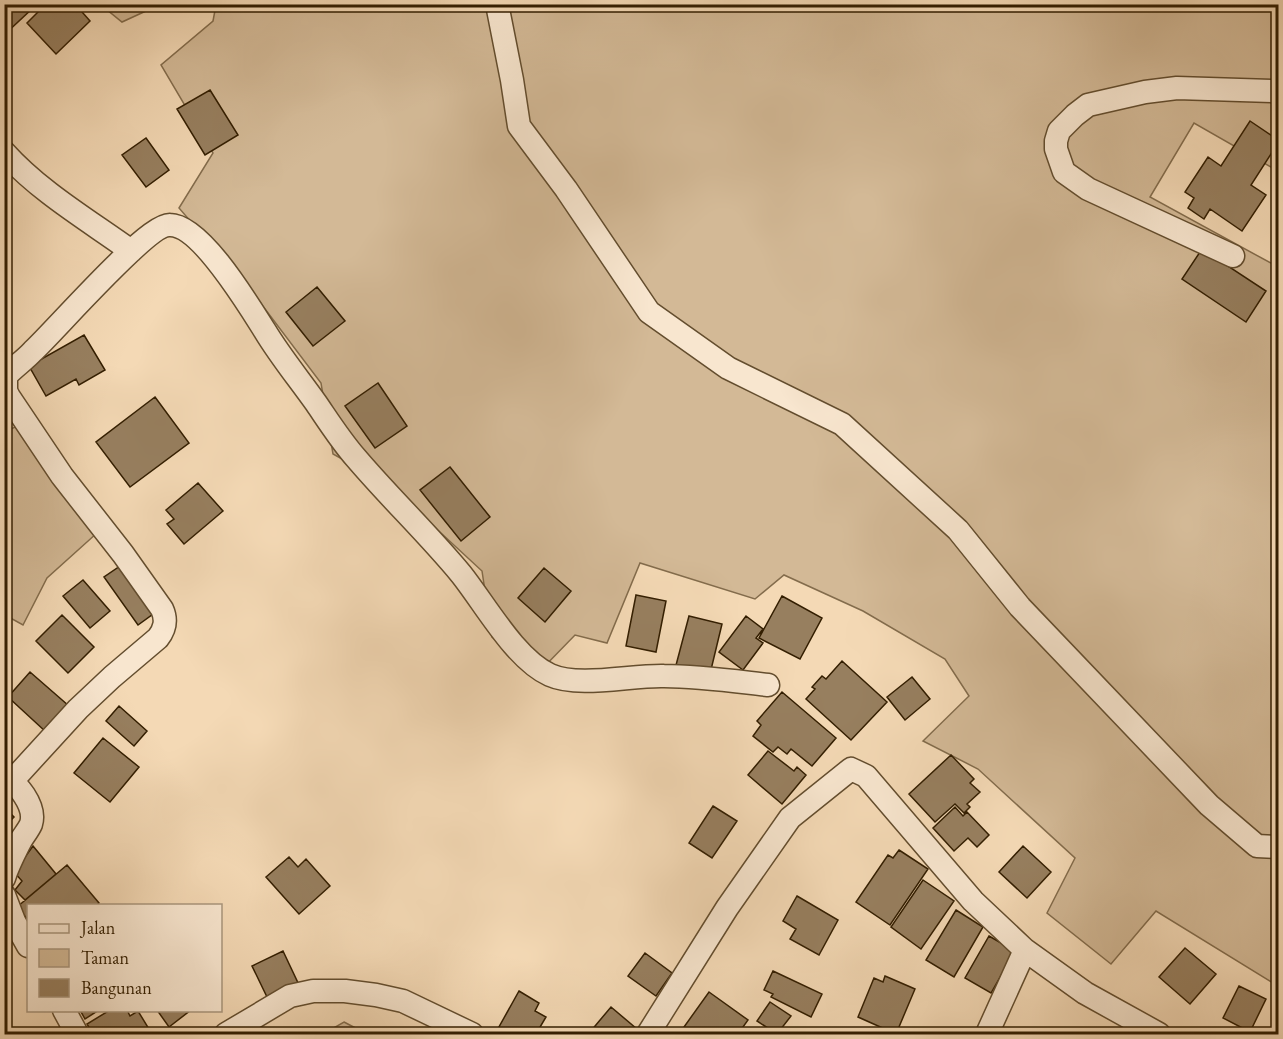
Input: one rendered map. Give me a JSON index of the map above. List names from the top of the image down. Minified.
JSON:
{"legend":["Jalan","Taman","Bangunan"]}
